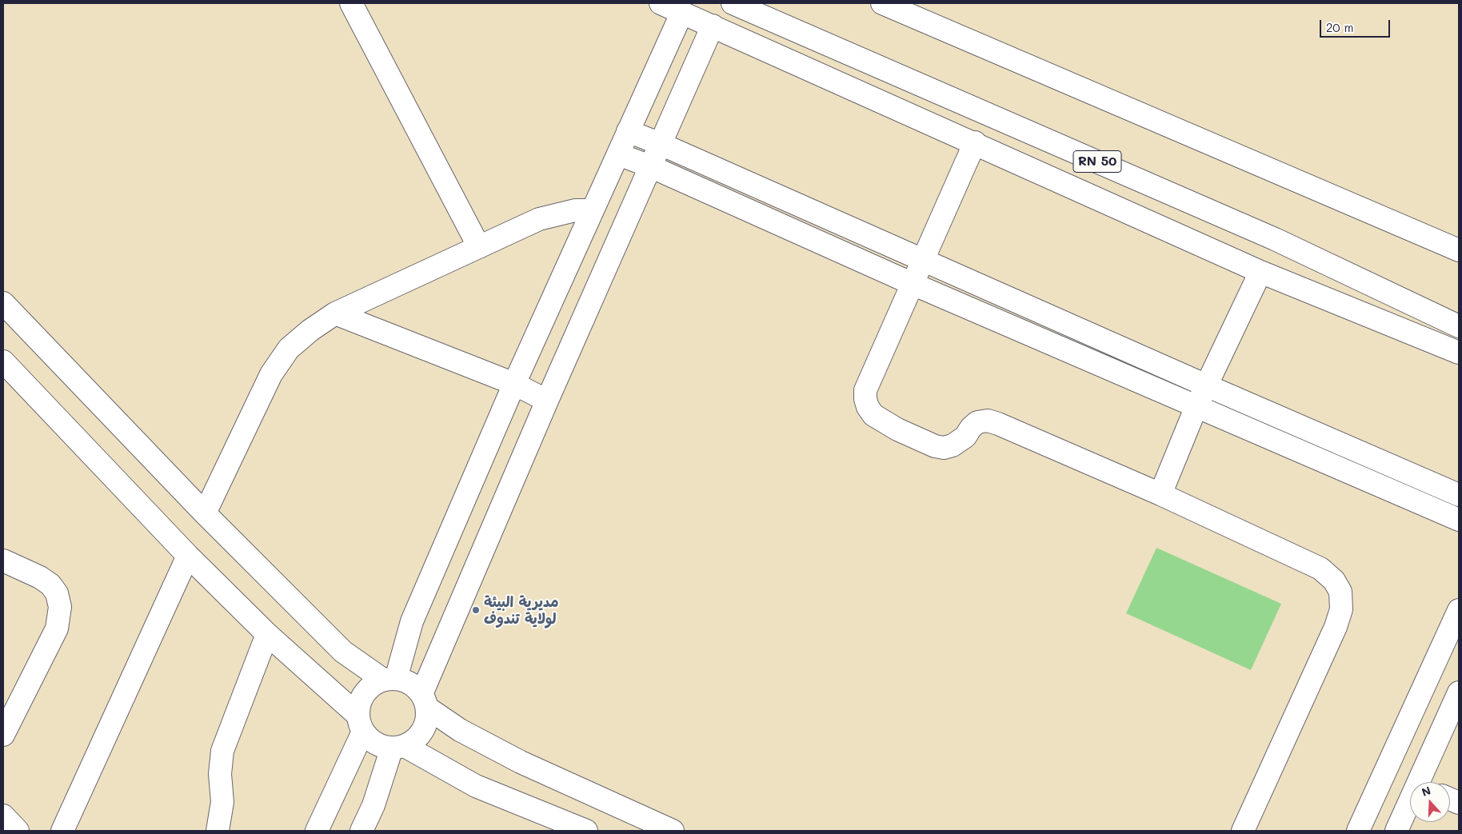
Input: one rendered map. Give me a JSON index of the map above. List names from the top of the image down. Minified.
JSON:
{"streets":{"street":["RN 50"]},"places":["مديرية البيئة لولاية تندوف"],"scale_bar":"20 m","north":"top"}
